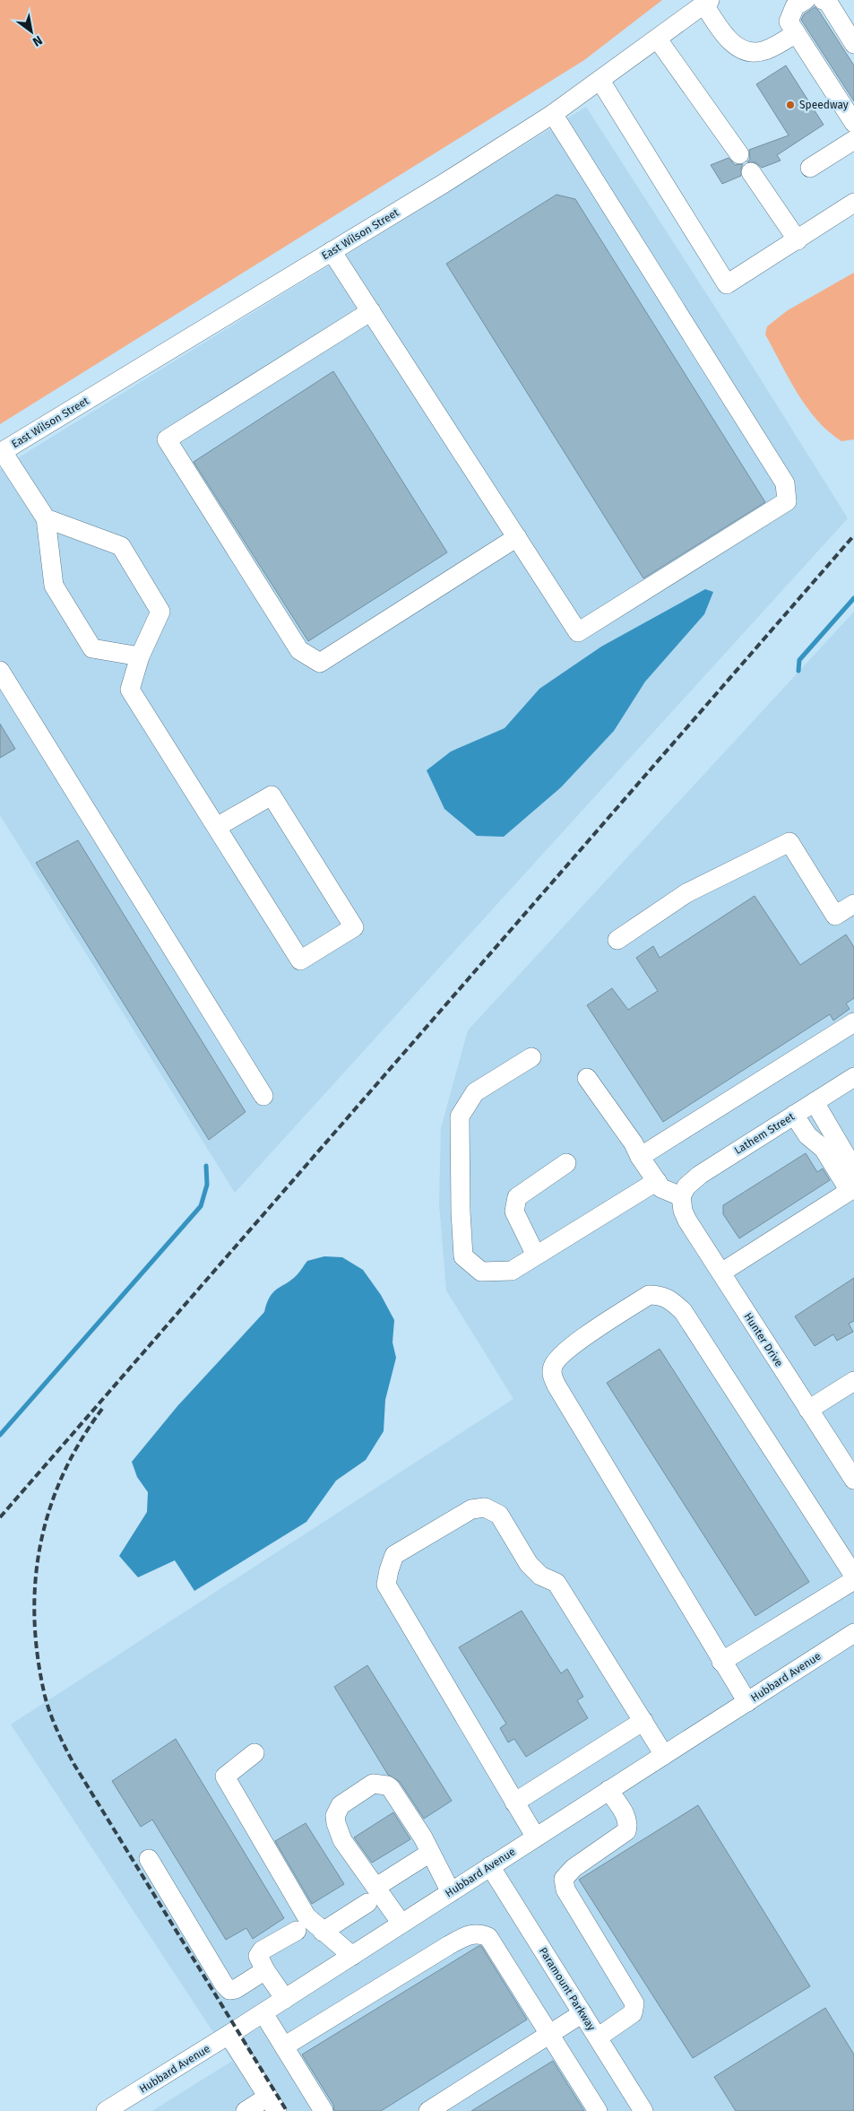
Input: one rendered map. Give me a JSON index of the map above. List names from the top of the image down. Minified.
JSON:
{"streets":{"street":["East Wilson Street","Lathem Street","Hunter Drive","Hubbard Avenue","Paramount Parkway"]},"crossings":[["Lathem Street","Hunter Drive"],["Hubbard Avenue","Paramount Parkway"]],"places":["Speedway"],"north":"bottom right"}
